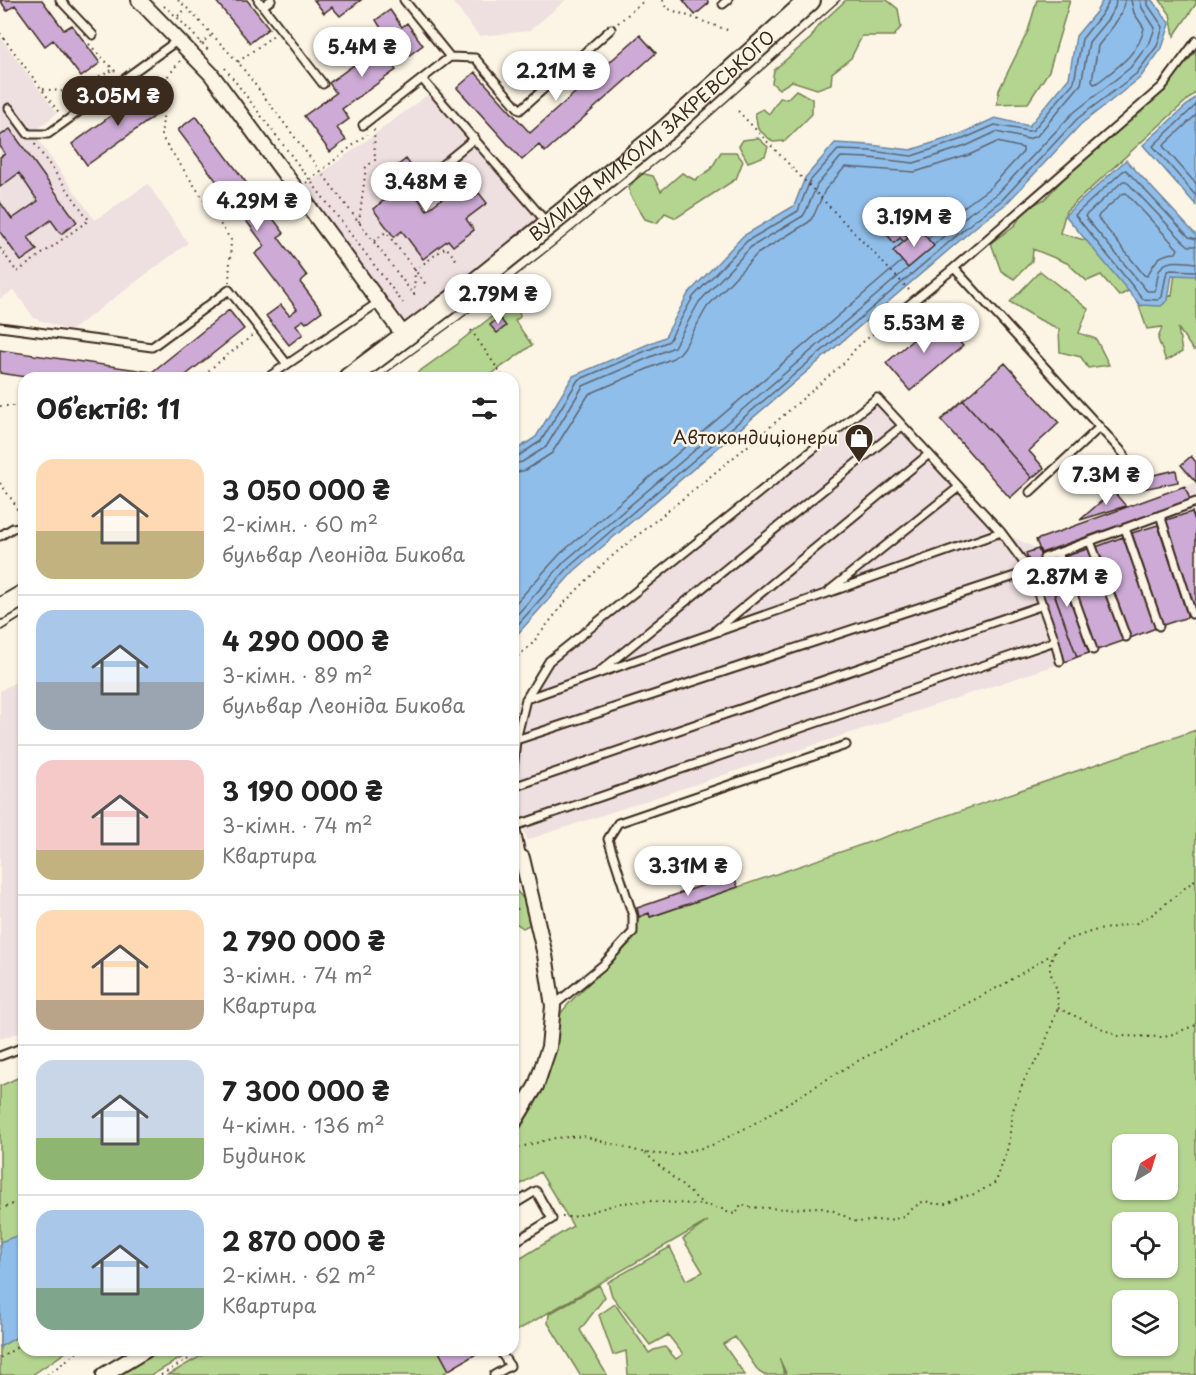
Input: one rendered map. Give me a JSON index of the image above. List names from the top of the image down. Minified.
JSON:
{"streets":{"street":["ВУЛИЦЯ МИКОЛИ ЗАКРЕВСЬКОГО"]},"places":{"shop":["Автокондиціонери"]},"north":"top right","page":{"price":["5.4M ₴","2.21M ₴","3.05M ₴","3.48M ₴","4.29M ₴","3.19M ₴","2.79M ₴","5.53M ₴","7.3M ₴","2.87M ₴","3.31M ₴"],"heading":"Об’єктів: 11","list":[{"name":"3 050 000 ₴","note":"2-кімн. · 60 m² · бульвар Леоніда Бикова"},{"name":"4 290 000 ₴","note":"3-кімн. · 89 m² · бульвар Леоніда Бикова"},{"name":"3 190 000 ₴","note":"3-кімн. · 74 m² · Квартира"},{"name":"2 790 000 ₴","note":"3-кімн. · 74 m² · Квартира"},{"name":"7 300 000 ₴","note":"4-кімн. · 136 m² · Будинок"},{"name":"2 870 000 ₴","note":"2-кімн. · 62 m² · Квартира"}]}}
